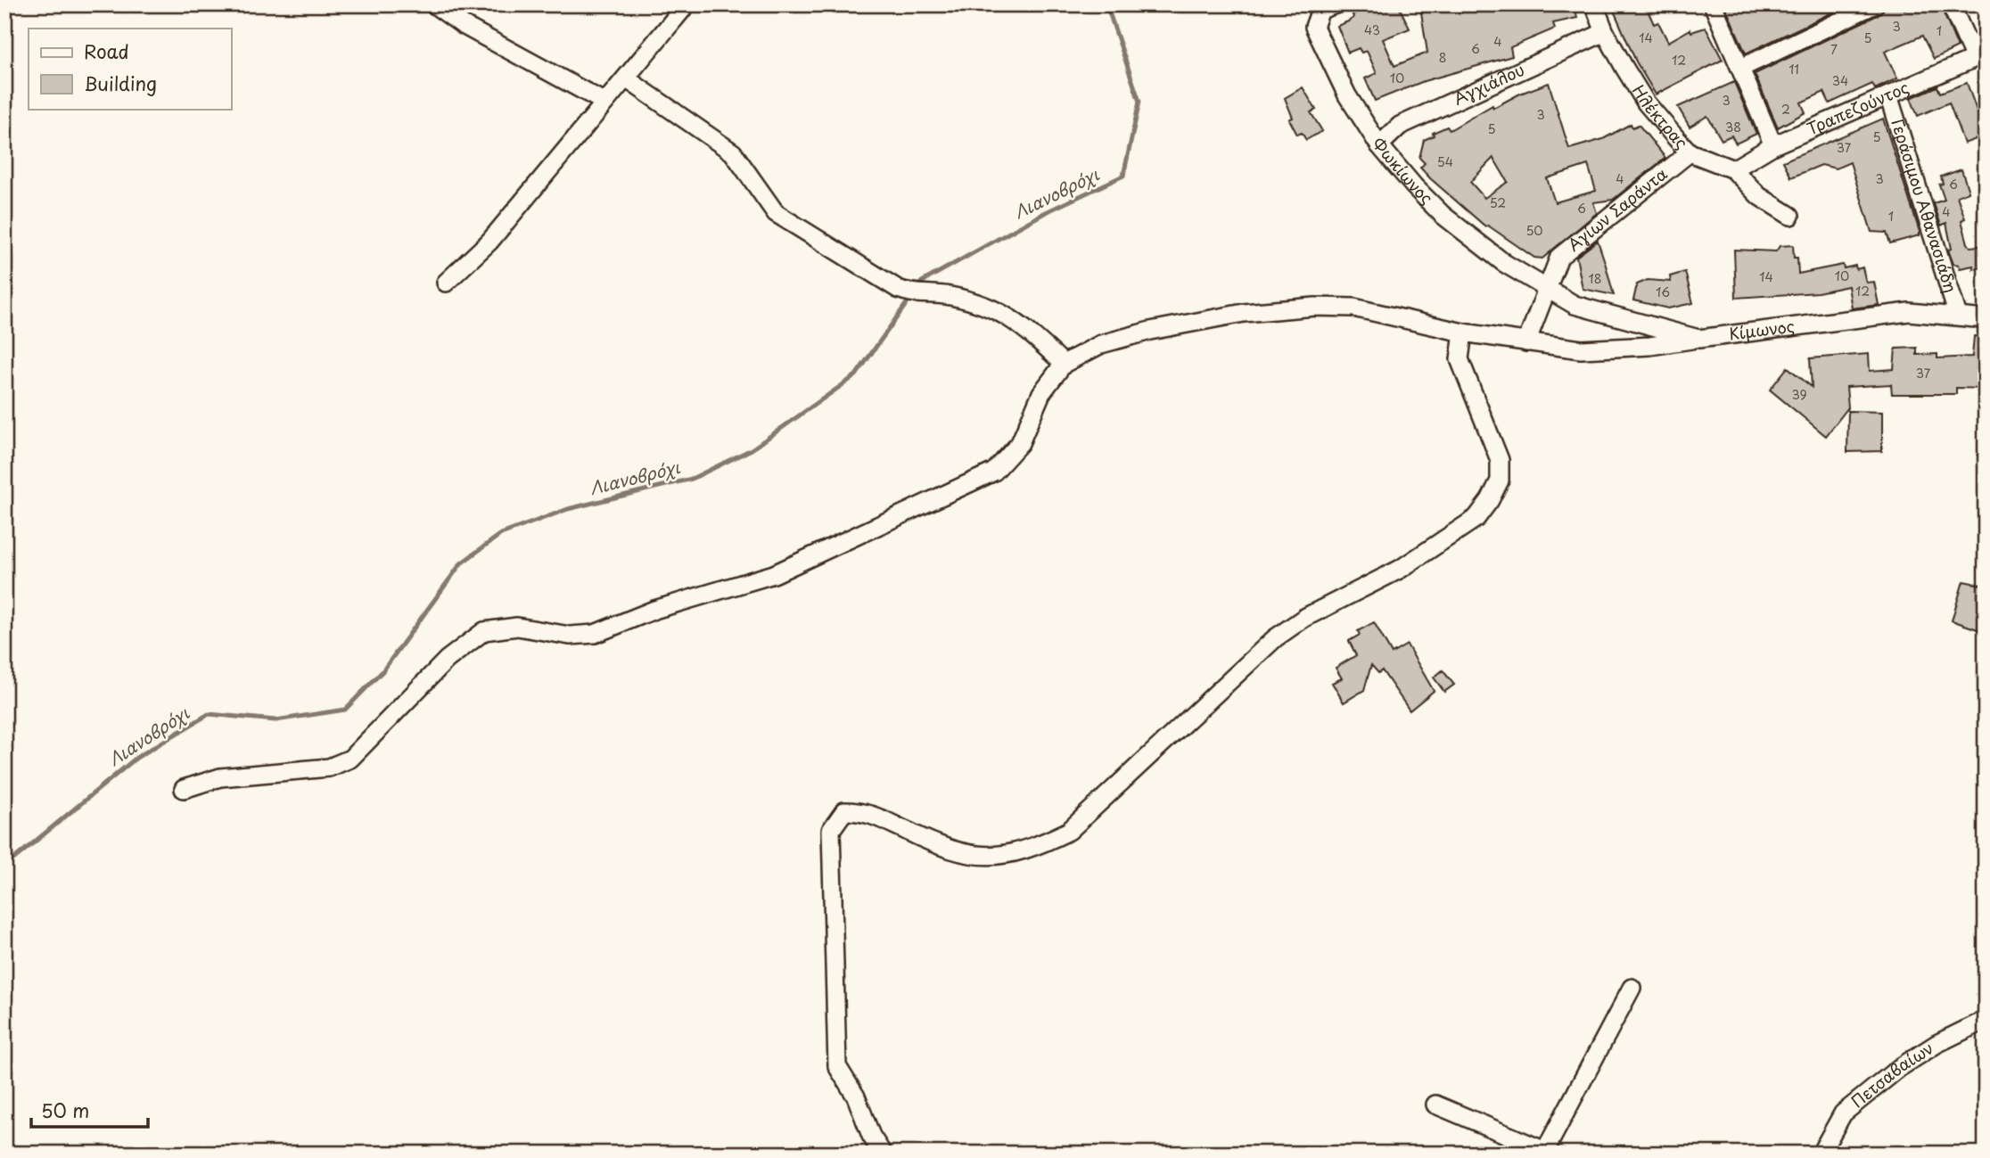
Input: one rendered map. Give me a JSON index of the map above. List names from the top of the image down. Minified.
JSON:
{"streets":{"street":["Αγχιάλου","Τραπεζούντος","Ηλέκτρας","Φωκίωνος","Γεράσιμου Αθανασιάδη","Αγίων Σαράντα","Κίμωνος","Πετσαβαίων"]},"crossings":[["Αγχιάλου","Ηλέκτρας"],["Αγχιάλου","Φωκίωνος"],["Τραπεζούντος","Ηλέκτρας"],["Τραπεζούντος","Γεράσιμου Αθανασιάδη"],["Ηλέκτρας","Αγίων Σαράντα"],["Φωκίωνος","Αγίων Σαράντα"],["Φωκίωνος","Κίμωνος"],["Γεράσιμου Αθανασιάδη","Κίμωνος"],["Αγίων Σαράντα","Κίμωνος"]],"water":["Λιανοβρόχι"],"house_numbers":["3","43","1","14","5","4","6","7","8","12","11","10","34","3","2","3","38","5","5","37","54","4","3","6","52","6","4","1","50","10","14","18","12","16","37","39"],"legend":["Road","Building"],"scale_bar":"50 m"}
